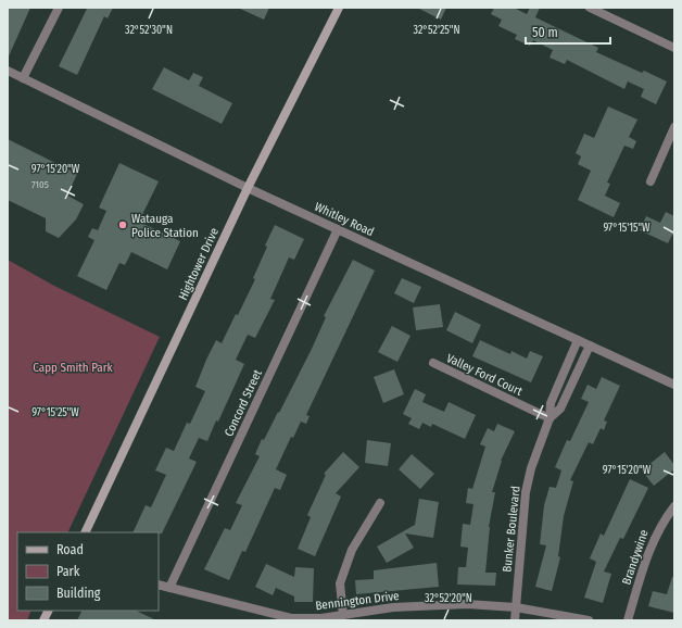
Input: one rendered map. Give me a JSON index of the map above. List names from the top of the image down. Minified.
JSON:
{"streets":{"main road":["Hightower Drive"],"street":["Whitley Road","Valley Ford Court","Concord Street","Bunker Boulevard","Brandywine","Bennington Drive"]},"crossings":[["Whitley Road","Hightower Drive"],["Whitley Road","Concord Street"],["Whitley Road","Bunker Boulevard"],["Valley Ford Court","Bunker Boulevard"],["Concord Street","Bennington Drive"],["Bunker Boulevard","Bennington Drive"]],"parks":["Capp Smith Park"],"places":["Watauga Police Station"],"house_numbers":["7105"],"legend":["Road","Park","Building"],"scale_bar":"50 m","coordinates":["32°52'30\"N","32°52'25\"N","97°15'20\"W","97°15'15\"W","97°15'25\"W","32°52'20\"N"]}
